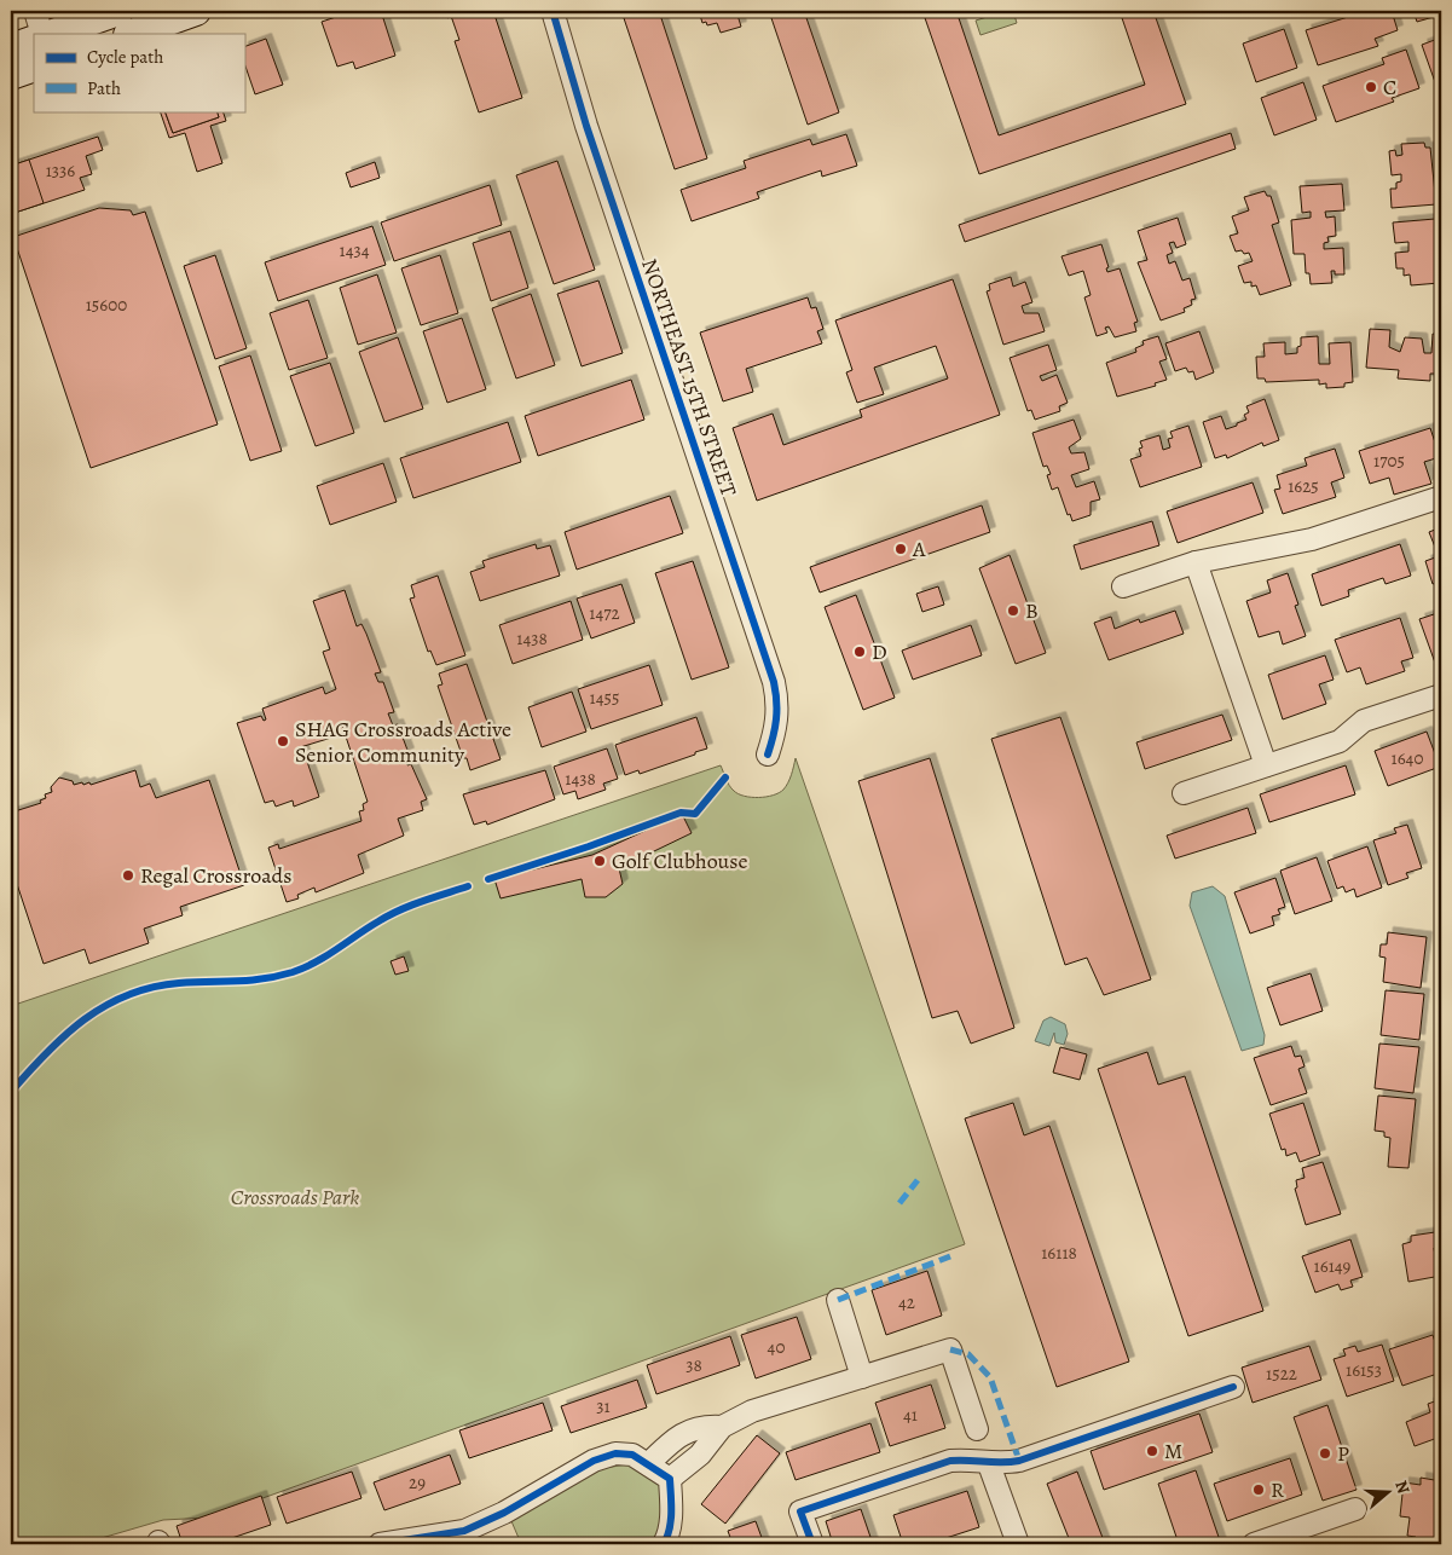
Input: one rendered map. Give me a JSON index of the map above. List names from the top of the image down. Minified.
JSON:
{"streets":{"street":["NORTHEAST 15TH STREET"]},"parks":["Crossroads Park"],"places":["C","A","B","D","SHAG Crossroads Active Senior Community","Golf Clubhouse","Regal Crossroads","M","P","R"],"house_numbers":["1336","1434","15600","1705","1625","1472","1438","1455","1640","1438","16118","16149","42","40","38","16153","1522","31","41","29"],"legend":["Cycle path","Path"],"north":"right"}
